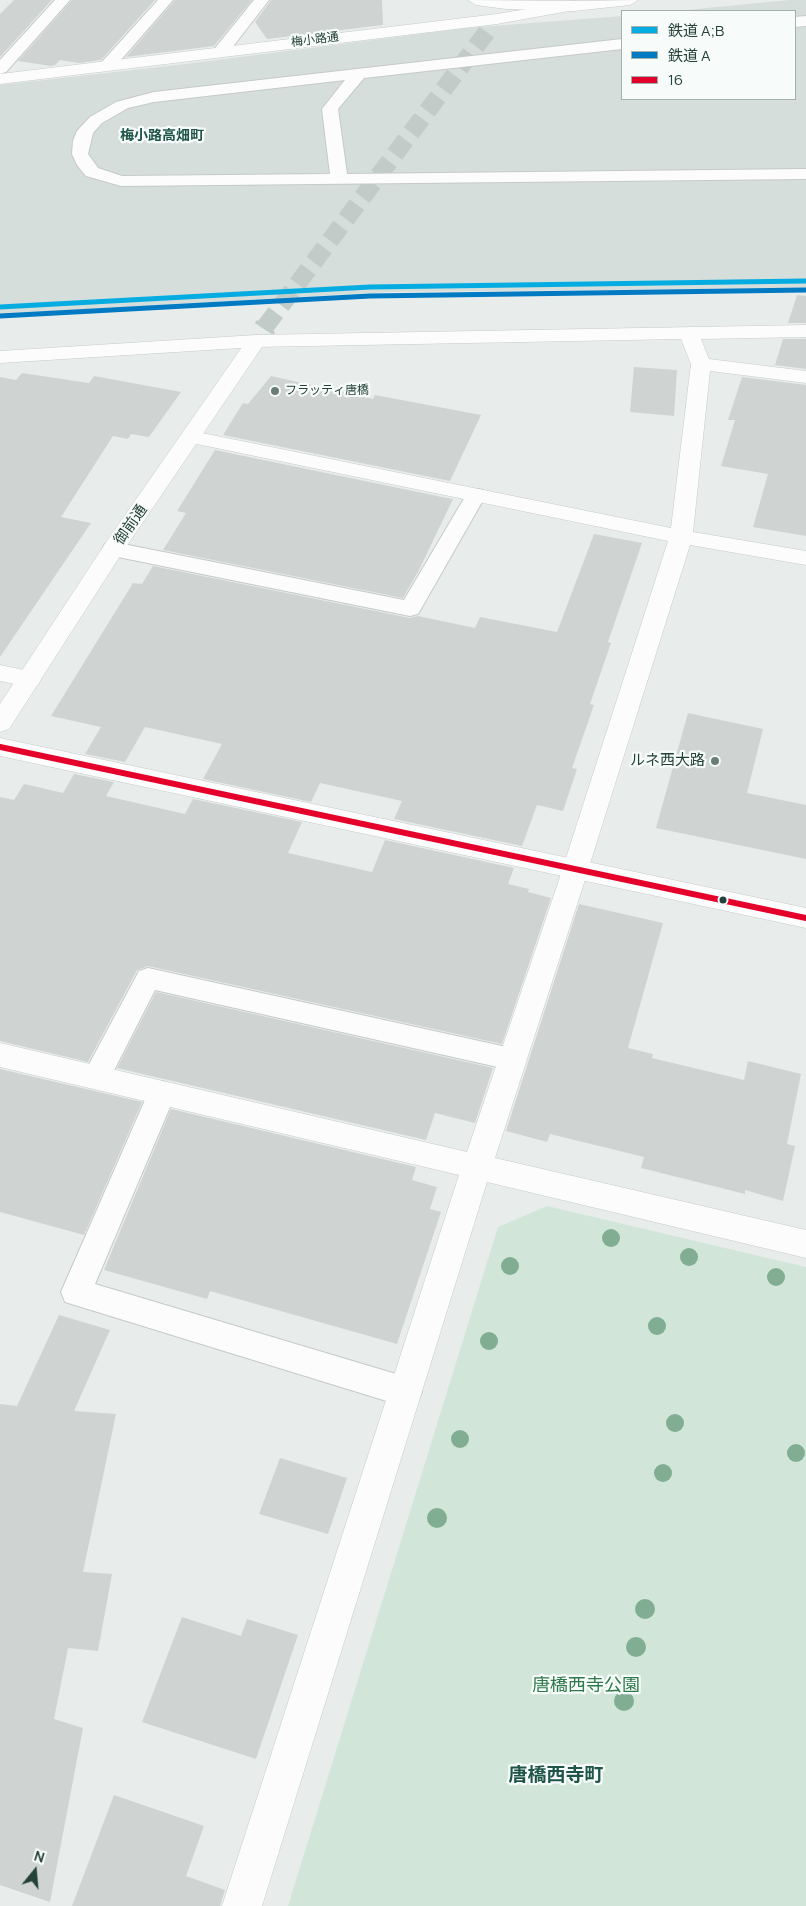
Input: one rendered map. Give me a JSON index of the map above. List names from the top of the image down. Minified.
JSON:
{"streets":{"street":["梅小路通","御前通"]},"districts":["梅小路高畑町","唐橋西寺町"],"parks":["唐橋西寺公園"],"places":["フラッティ唐橋","ルネ西大路"],"lines":["rail line A;B","rail line A","transit line 16"],"legend":["鉄道 A;B","鉄道 A","16"],"north":"top"}
